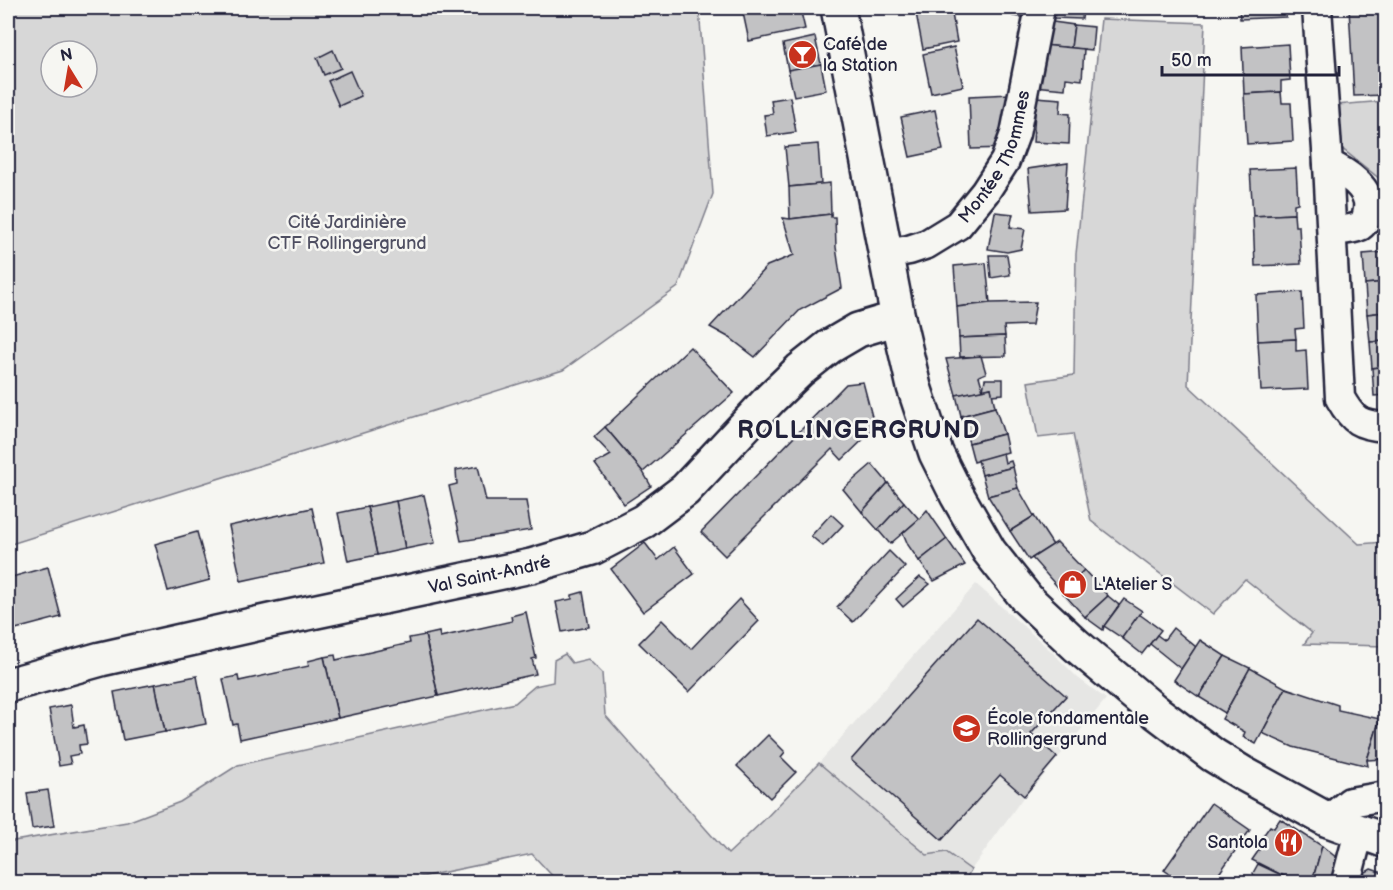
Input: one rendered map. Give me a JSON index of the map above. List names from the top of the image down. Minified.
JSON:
{"streets":{"main road":["Val Saint-André"],"street":["Montée Thommes"]},"districts":["ROLLINGERGRUND"],"parks":["Cité Jardinière CTF Rollingergrund"],"places":{"bar":["Café de la Station"],"shop":["L'Atelier S"],"school or university":["École fondamentale Rollingergrund"],"restaurant":["Santola"]},"scale_bar":"50 m","north":"top"}
